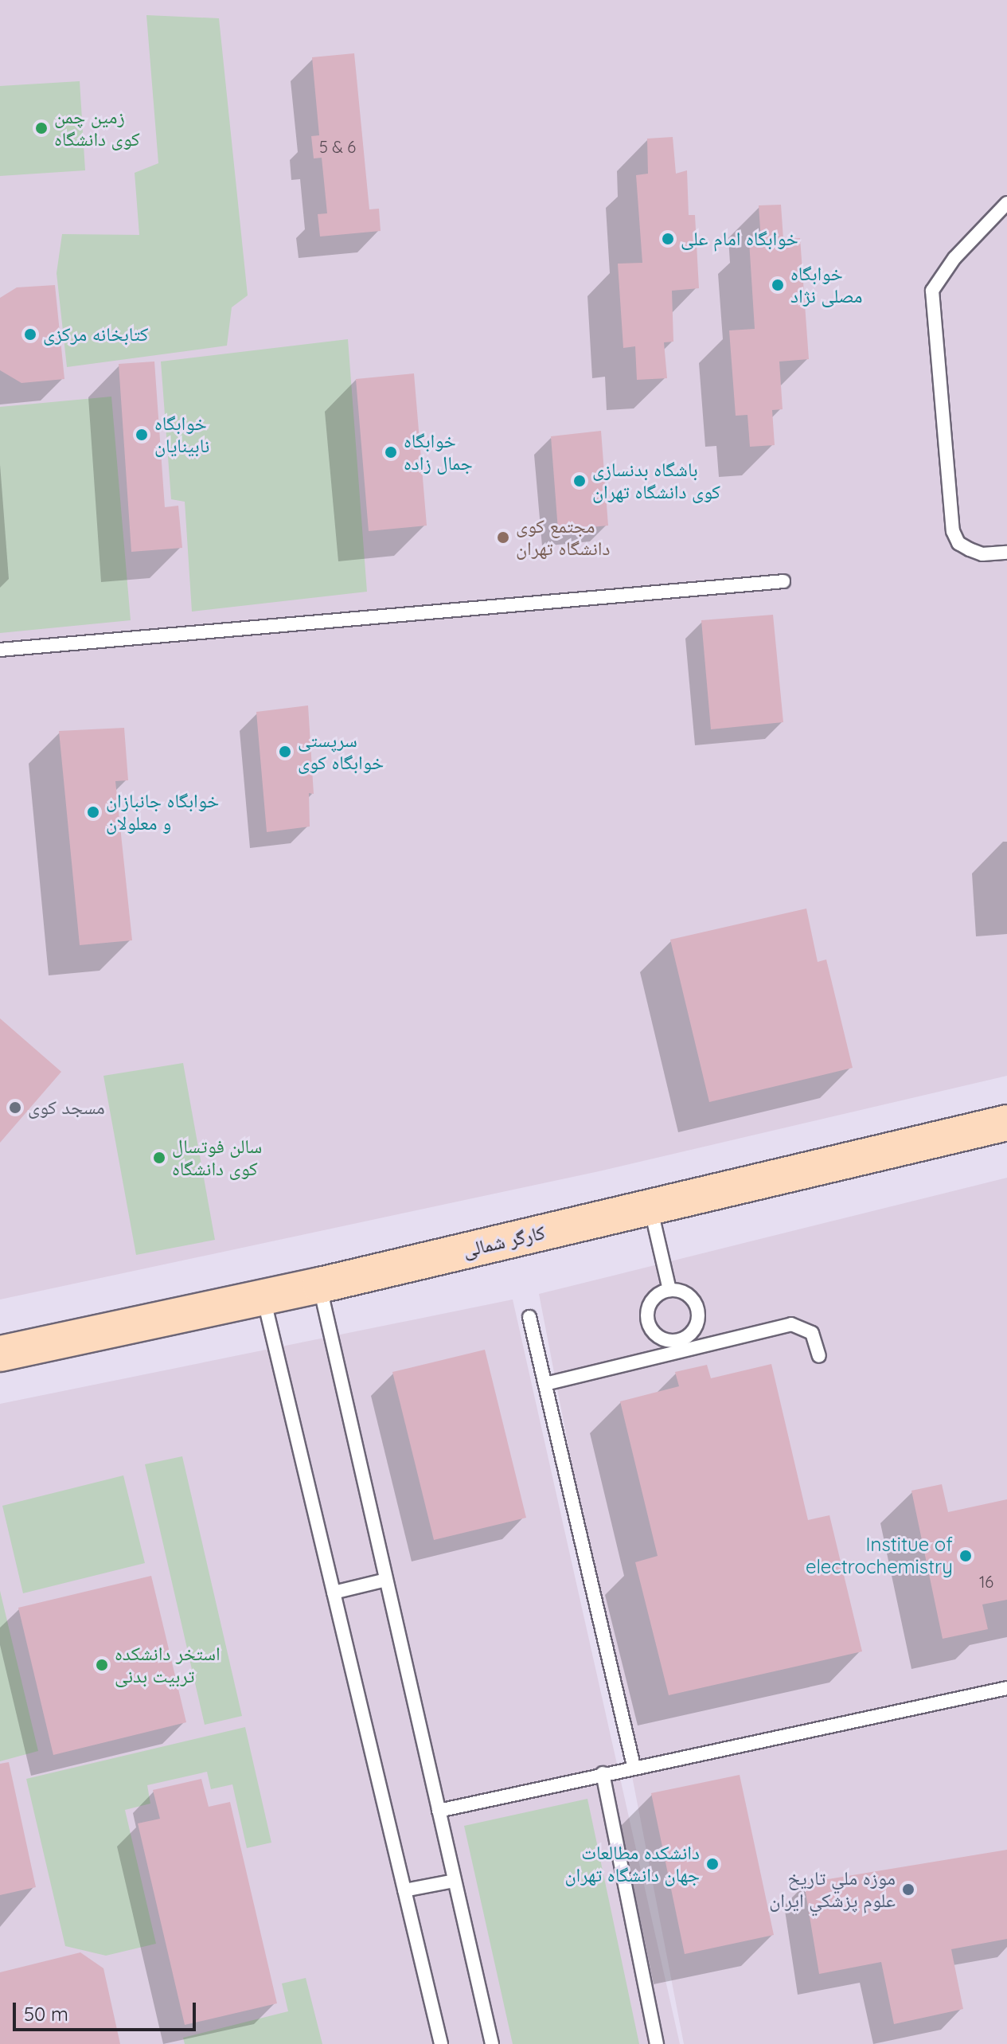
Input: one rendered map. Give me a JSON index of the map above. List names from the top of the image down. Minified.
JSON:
{"streets":{"main road":["کارگر شمالی"]},"places":["زمین چمن کوی دانشگاه","خوابگاه امام علی","خوابگاه مصلی نژاد","کتابخانه مرکزی","خوابگاه نابینایان","خوابگاه جمال زاده","باشگاه بدنسازی کوی دانشگاه تهران","مجتمع کوی دانشگاه تهران","سرپستی خوابگاه کوی","خوابگاه جانبازان و معلولان","مسجد کوی","سالن فوتسال کوی دانشگاه","Institue of electrochemistry","استخر دانشکده تربیت بدنی","دانشکده مطالعات جهان دانشگاه تهران","موزه ملي تاريخ علوم پزشكي ايران"],"house_numbers":["5 & 6","16"],"scale_bar":"50 m"}
